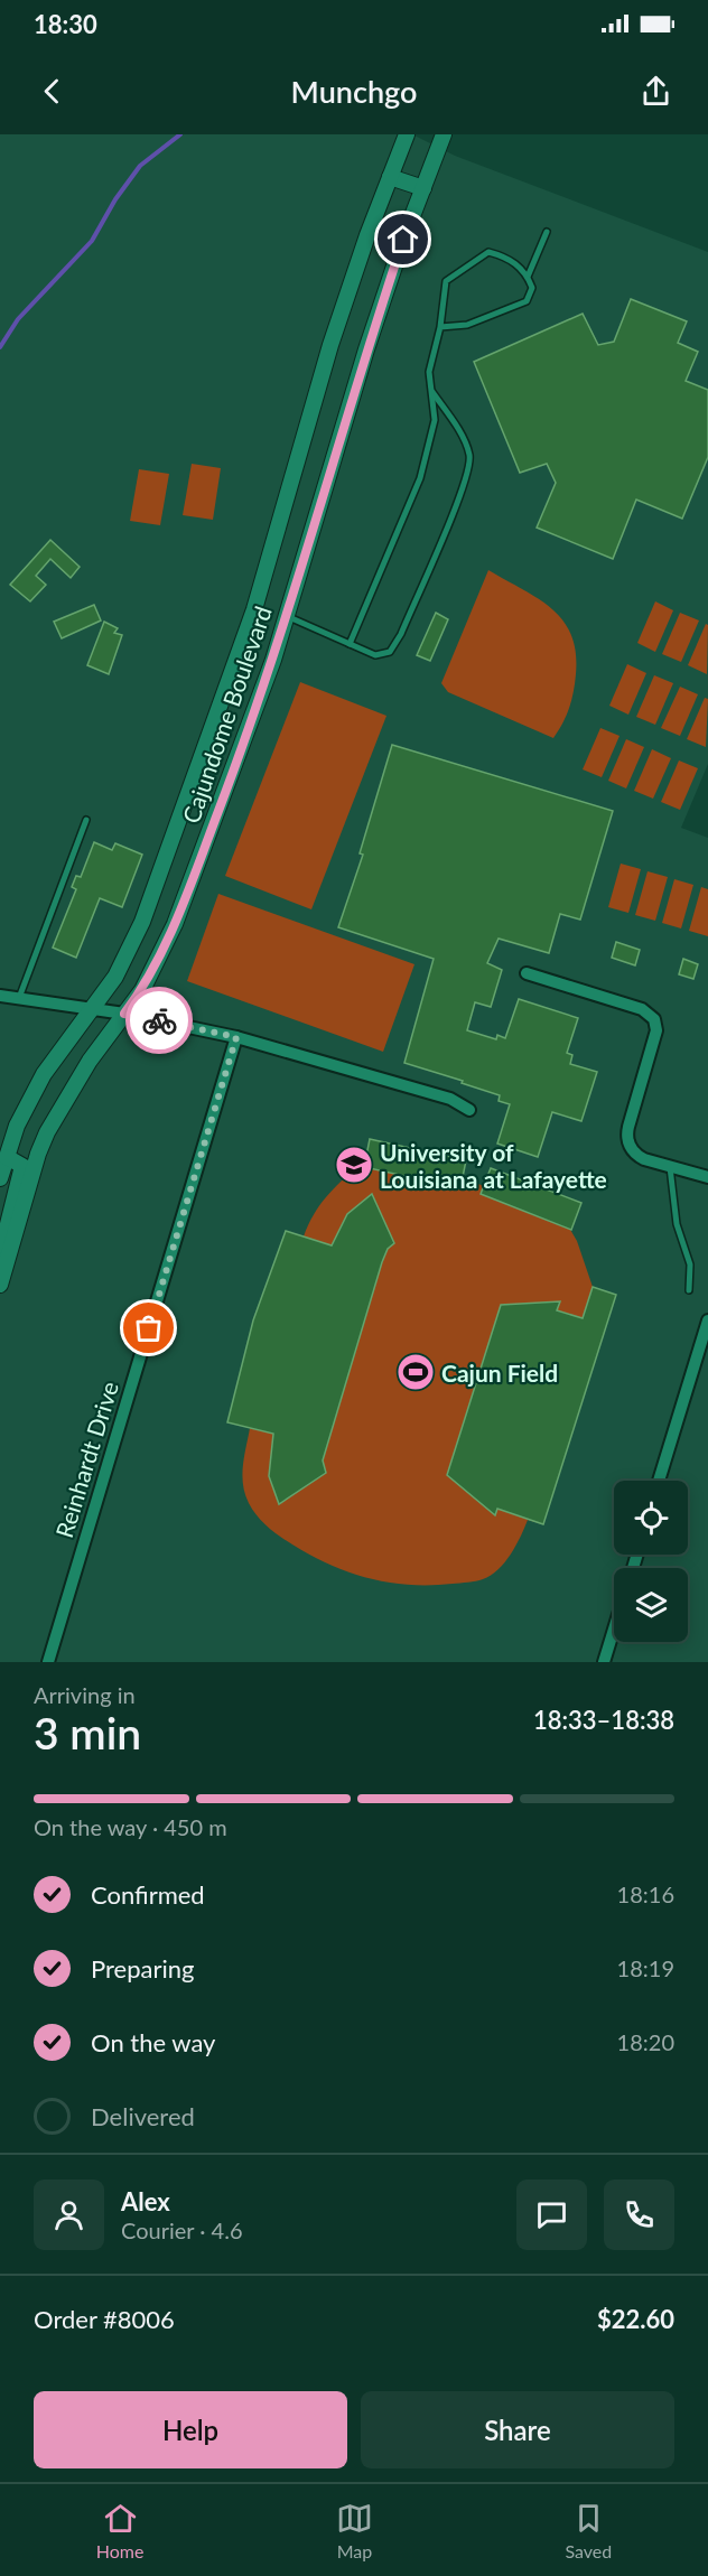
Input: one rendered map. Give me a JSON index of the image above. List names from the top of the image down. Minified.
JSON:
{"streets":{"street":["Cajundome Boulevard","Reinhardt Drive"]},"places":{"school or university":["University of Louisiana at Lafayette"],"sports":["Cajun Field"]},"page":{"status":"18:30","header":"Munchgo","heading":["3 min","Arriving in","18:33–18:38"],"panel":["Alex","Courier · 4.6","Order #8006","$22.60"],"bar":"On the way · 450 m","list":[["Confirmed","18:16"],["Preparing","18:19"],["On the way","18:20"],"Delivered"],"buttons":["Help","Share"],"tabs":["Home","Map","Saved"]}}
